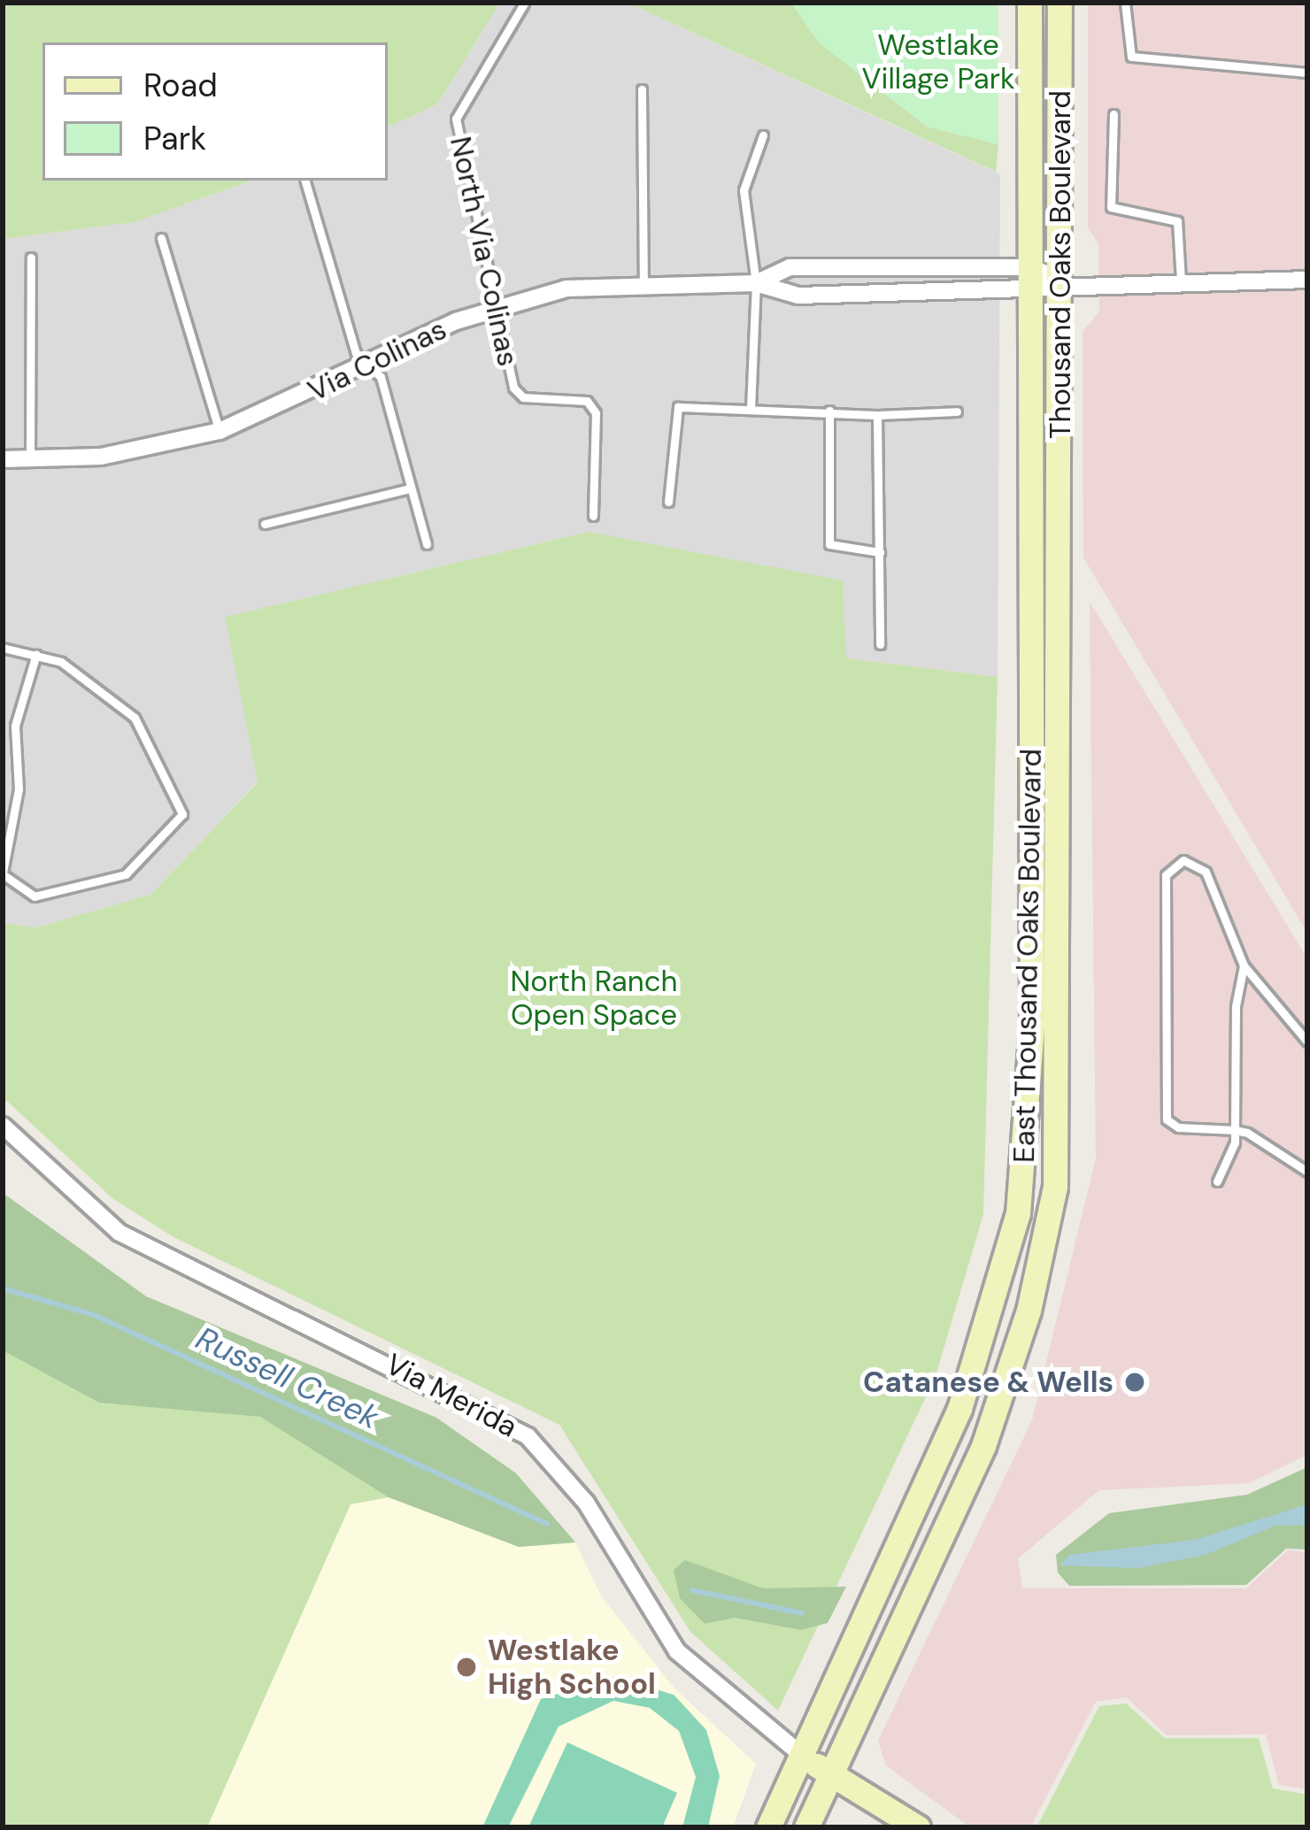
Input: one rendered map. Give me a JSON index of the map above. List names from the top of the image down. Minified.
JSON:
{"streets":{"main road":["Thousand Oaks Boulevard","East Thousand Oaks Boulevard"],"street":["Via Colinas","Via Merida"],"lane":["North Via Colinas"]},"crossings":[["North Via Colinas","Via Colinas"],["Thousand Oaks Boulevard","Via Colinas"],["Thousand Oaks Boulevard","East Thousand Oaks Boulevard"],["East Thousand Oaks Boulevard","Via Merida"]],"water":["Russell Creek"],"parks":["Westlake Village Park","North Ranch Open Space"],"places":["Catanese & Wells","Westlake High School"],"legend":["Road","Park"]}
